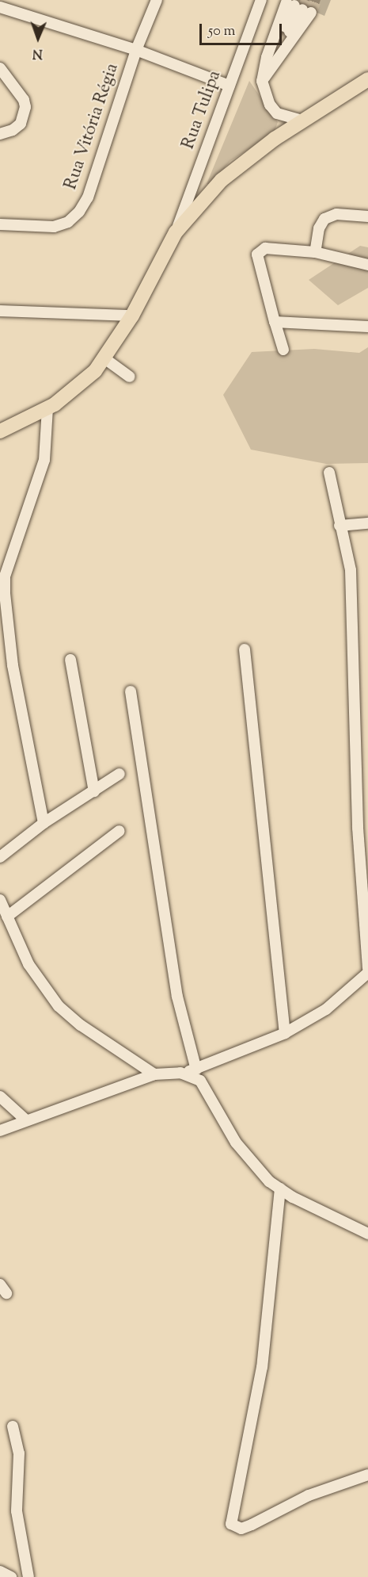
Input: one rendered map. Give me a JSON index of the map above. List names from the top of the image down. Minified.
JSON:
{"streets":{"street":["Rua Tulipa","Rua Vitória Régia"]},"scale_bar":"50 m","north":"bottom"}
